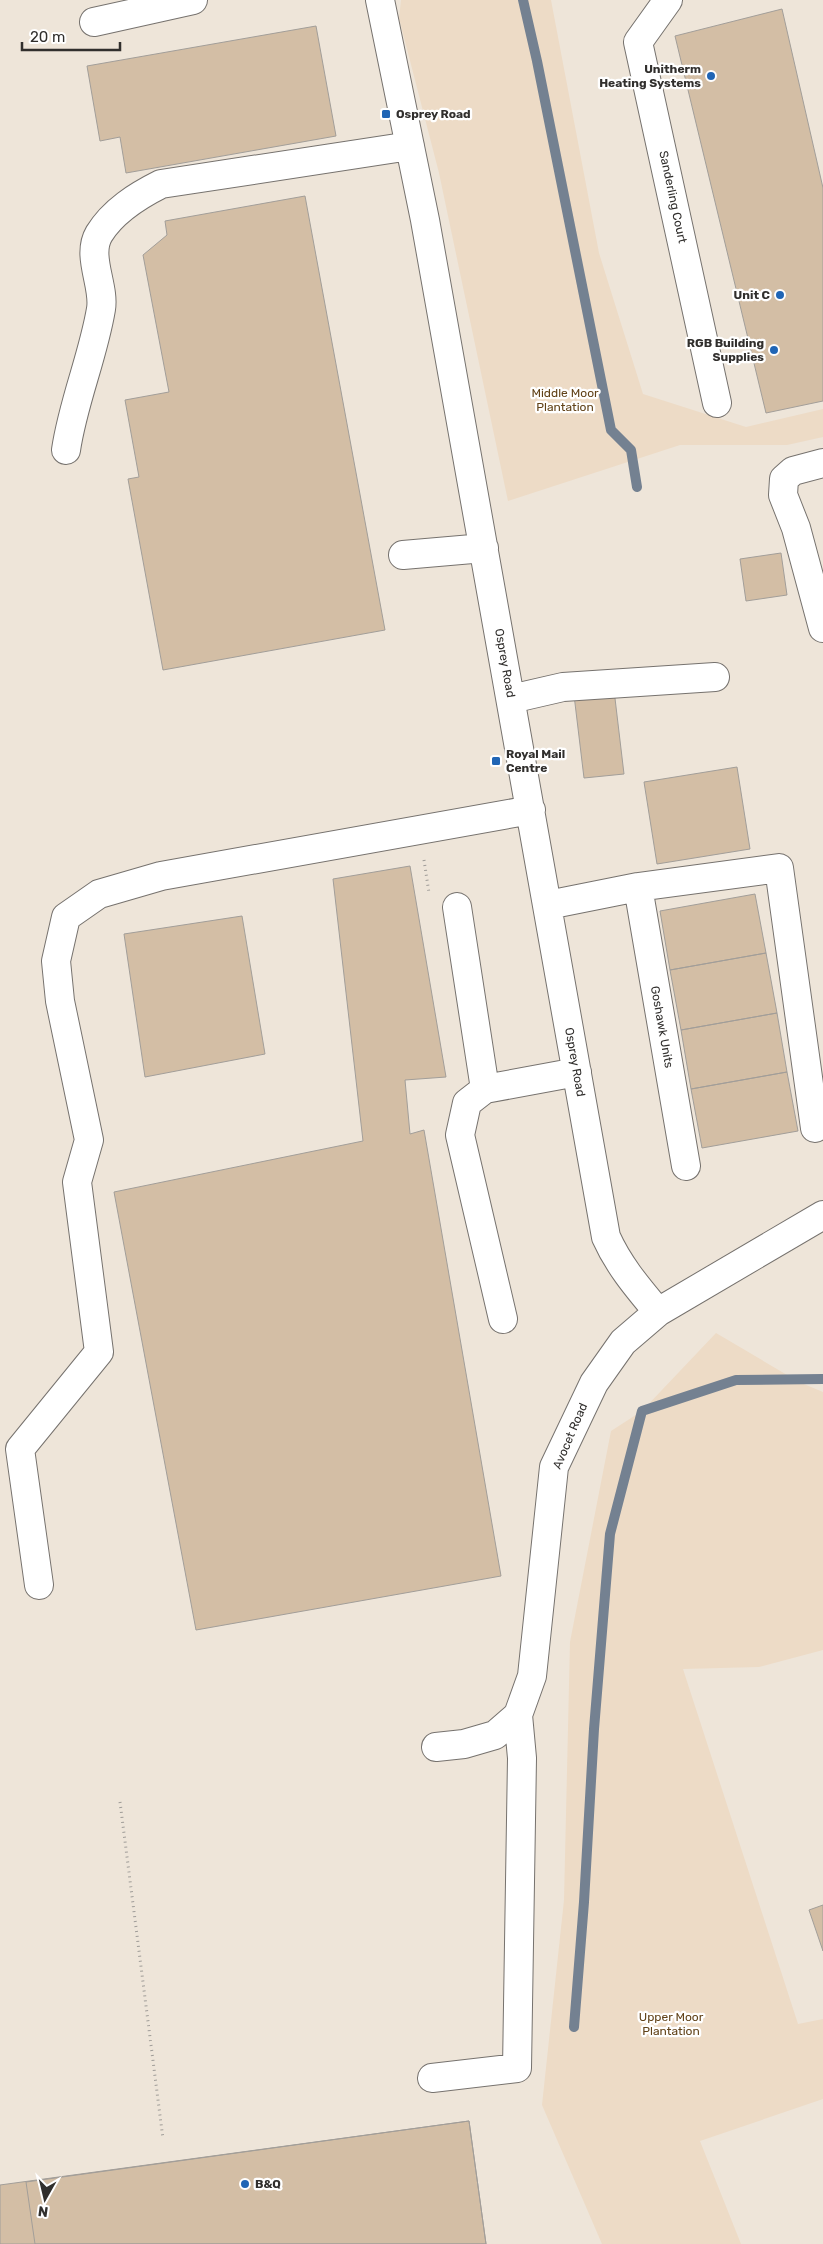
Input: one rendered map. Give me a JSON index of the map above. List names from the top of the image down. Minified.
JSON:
{"streets":{"street":["Sanderling Court","Osprey Road","Goshawk Units","Avocet Road"]},"crossings":[["Osprey Road","Avocet Road"]],"parks":["Middle Moor Plantation","Upper Moor Plantation"],"places":{"other":["Unitherm Heating Systems","Unit C","RGB Building Supplies","B&Q"],"transit":["Osprey Road","Royal Mail Centre"]},"scale_bar":"20 m","north":"bottom"}
